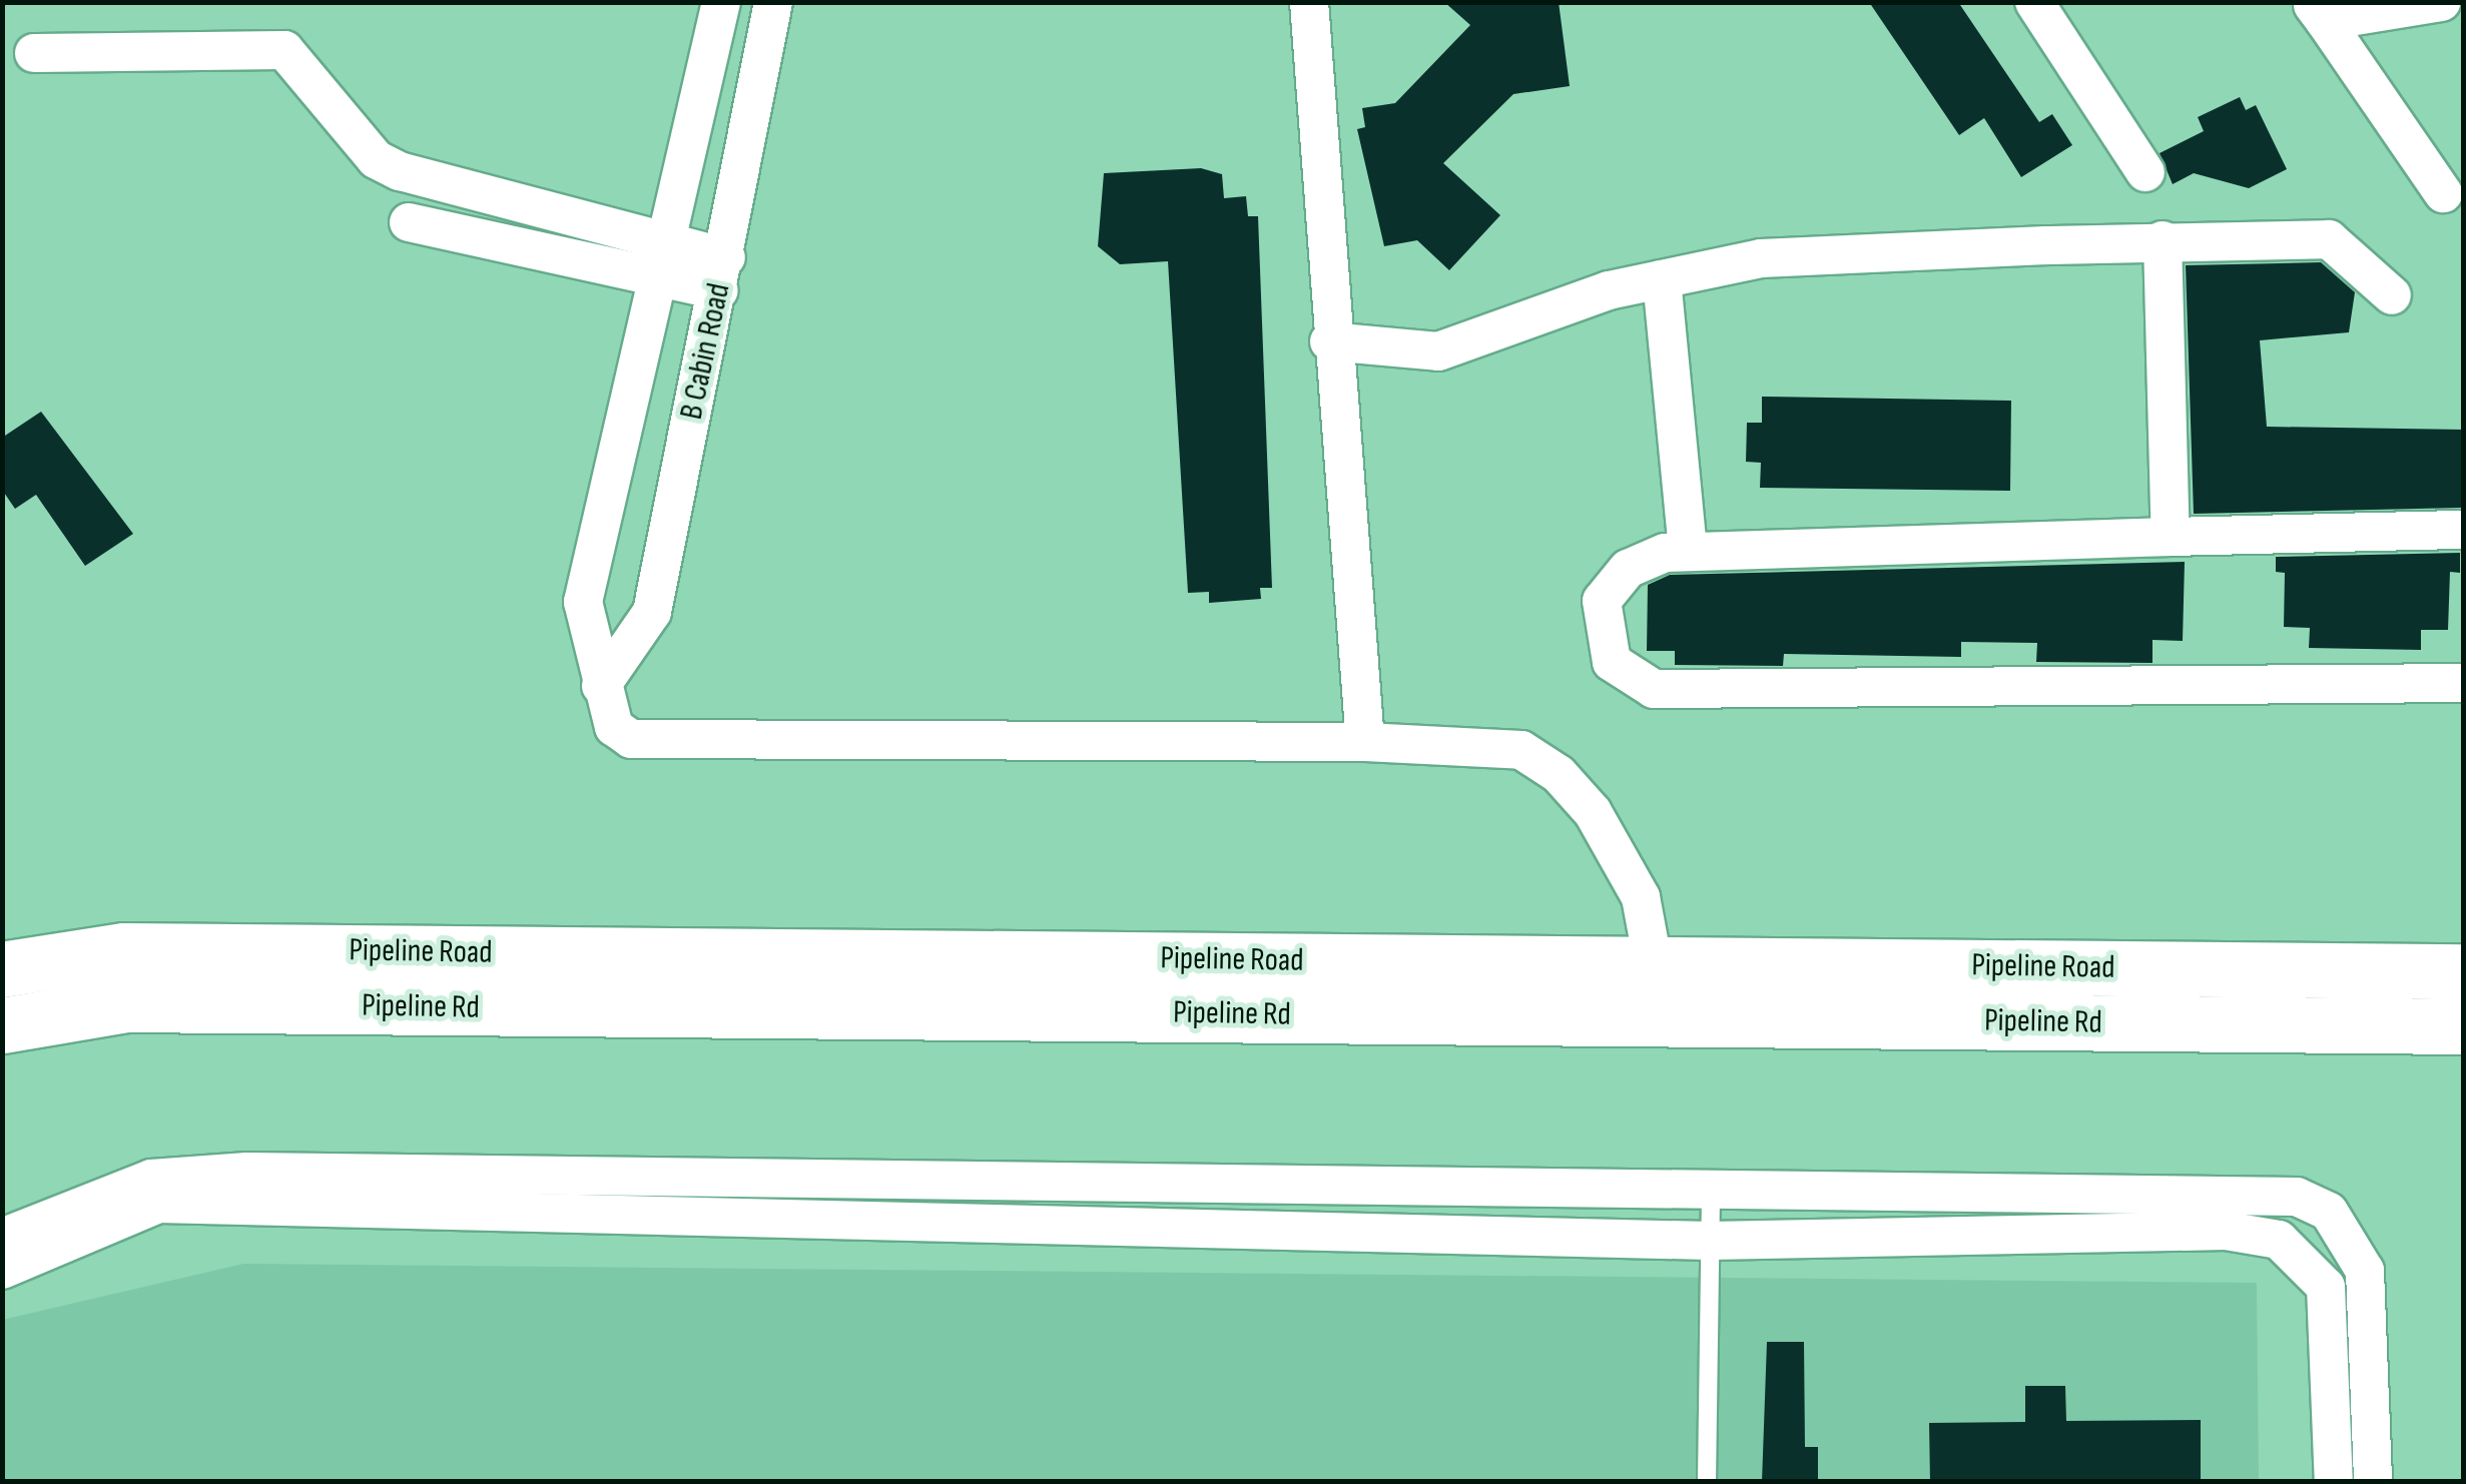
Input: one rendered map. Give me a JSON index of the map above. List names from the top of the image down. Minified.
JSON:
{"streets":{"main road":["Pipeline Road","Pipeline Rd"],"street":["B Cabin Road"]}}
